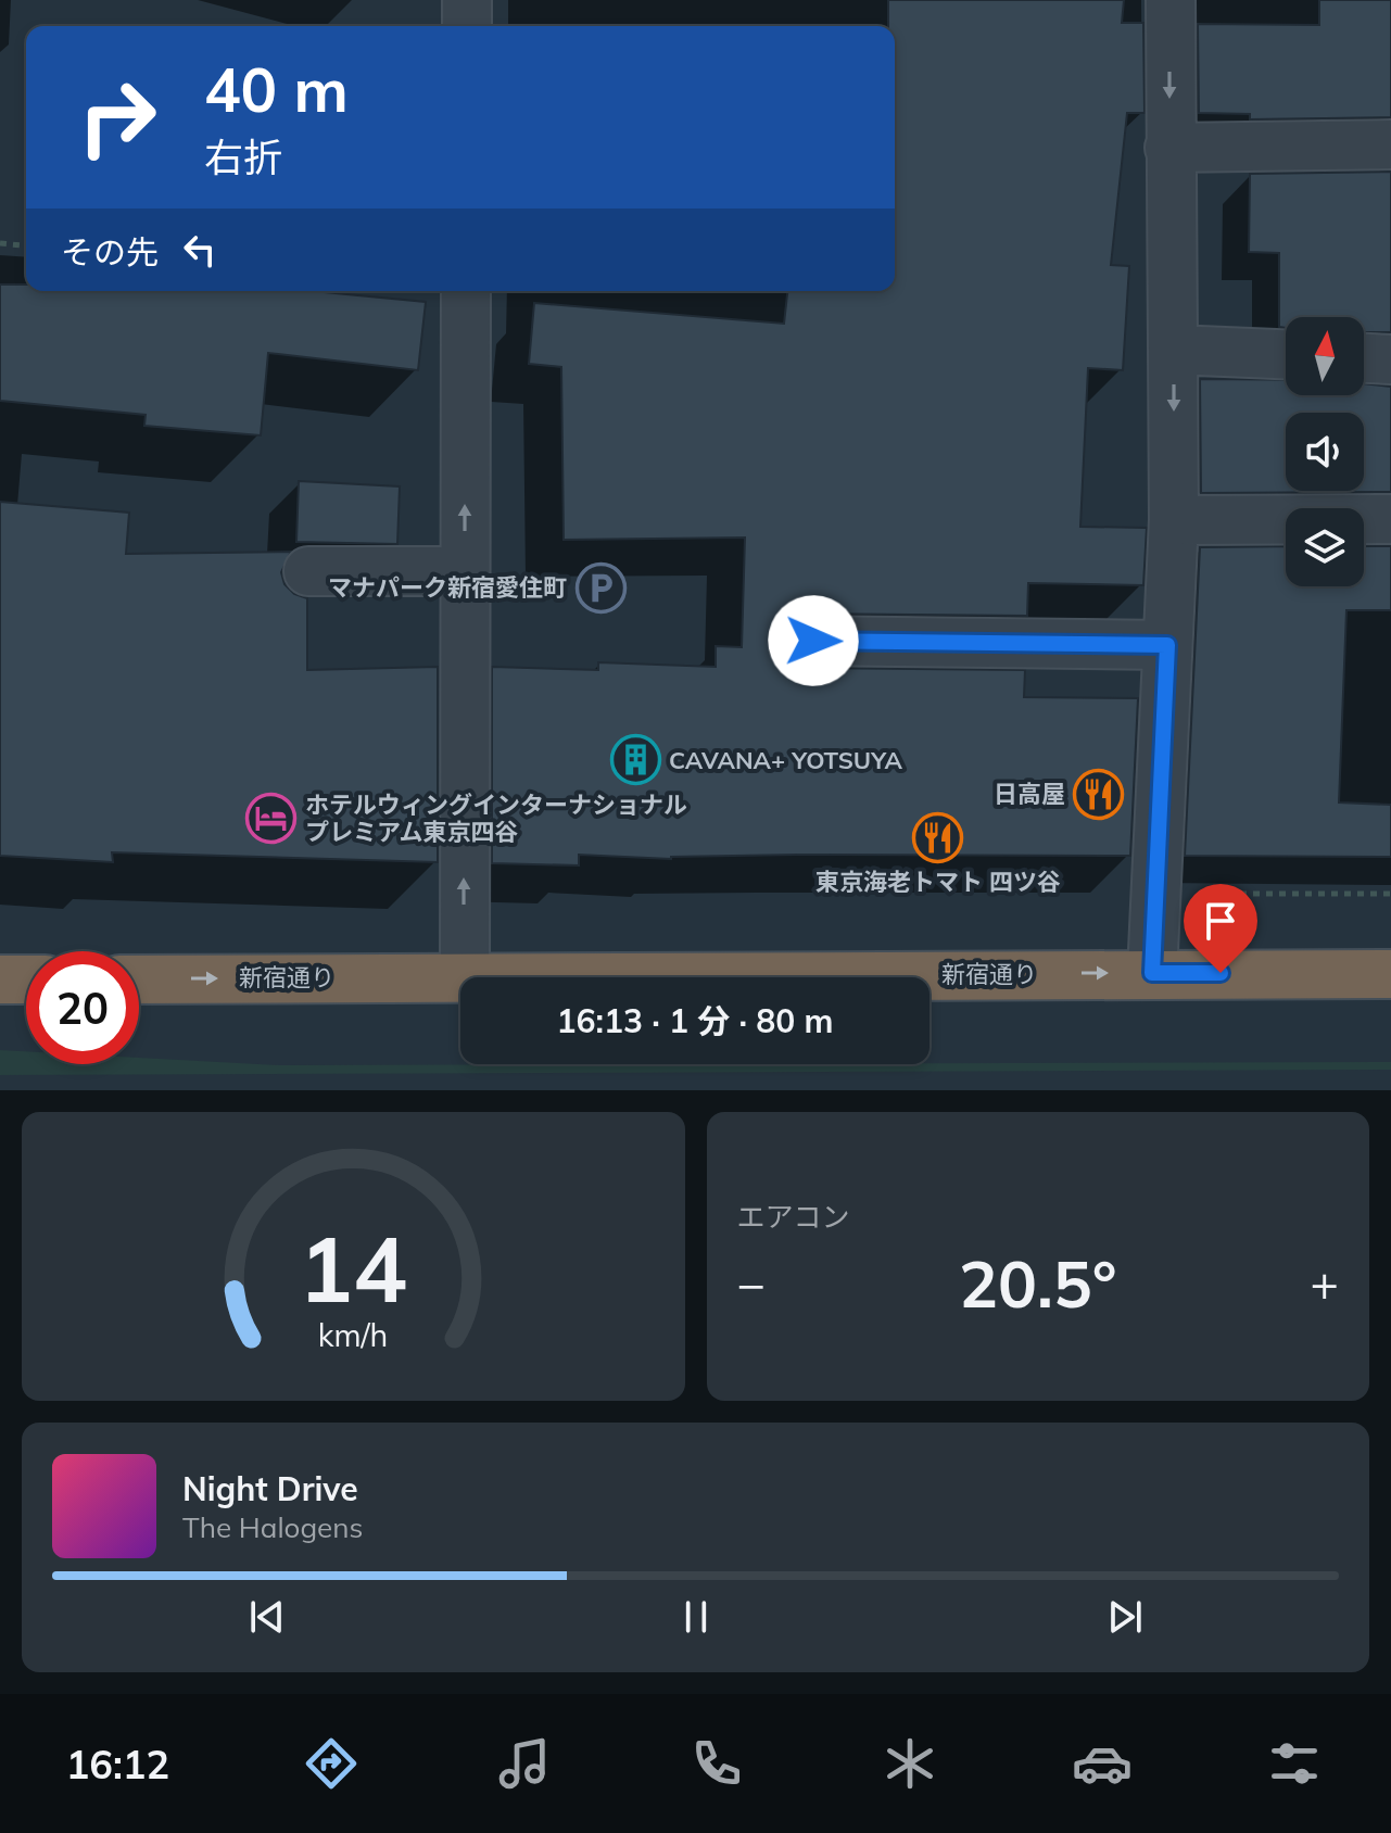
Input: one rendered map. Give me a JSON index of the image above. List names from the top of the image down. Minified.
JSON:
{"streets":{"highway":["新宿通り"]},"one_way":["新宿通り"],"places":{"parking":["マナパーク新宿愛住町"],"building":["CAVANA+ YOTSUYA"],"restaurant":["日高屋","東京海老トマト 四ツ谷"],"hotel":["ホテルウィングインターナショナル プレミアム東京四谷"]},"north":"top","page":{"turn":["40 m","右折"],"then":"その先","limit":"20","trip":"16:13 · 1 分 · 80 m","tile":"エアコン","heat":["−","20.5°","+"],"song":["Night Drive","The Halogens"],"tabs":"16:12","gauge":["14","km/h"]}}
